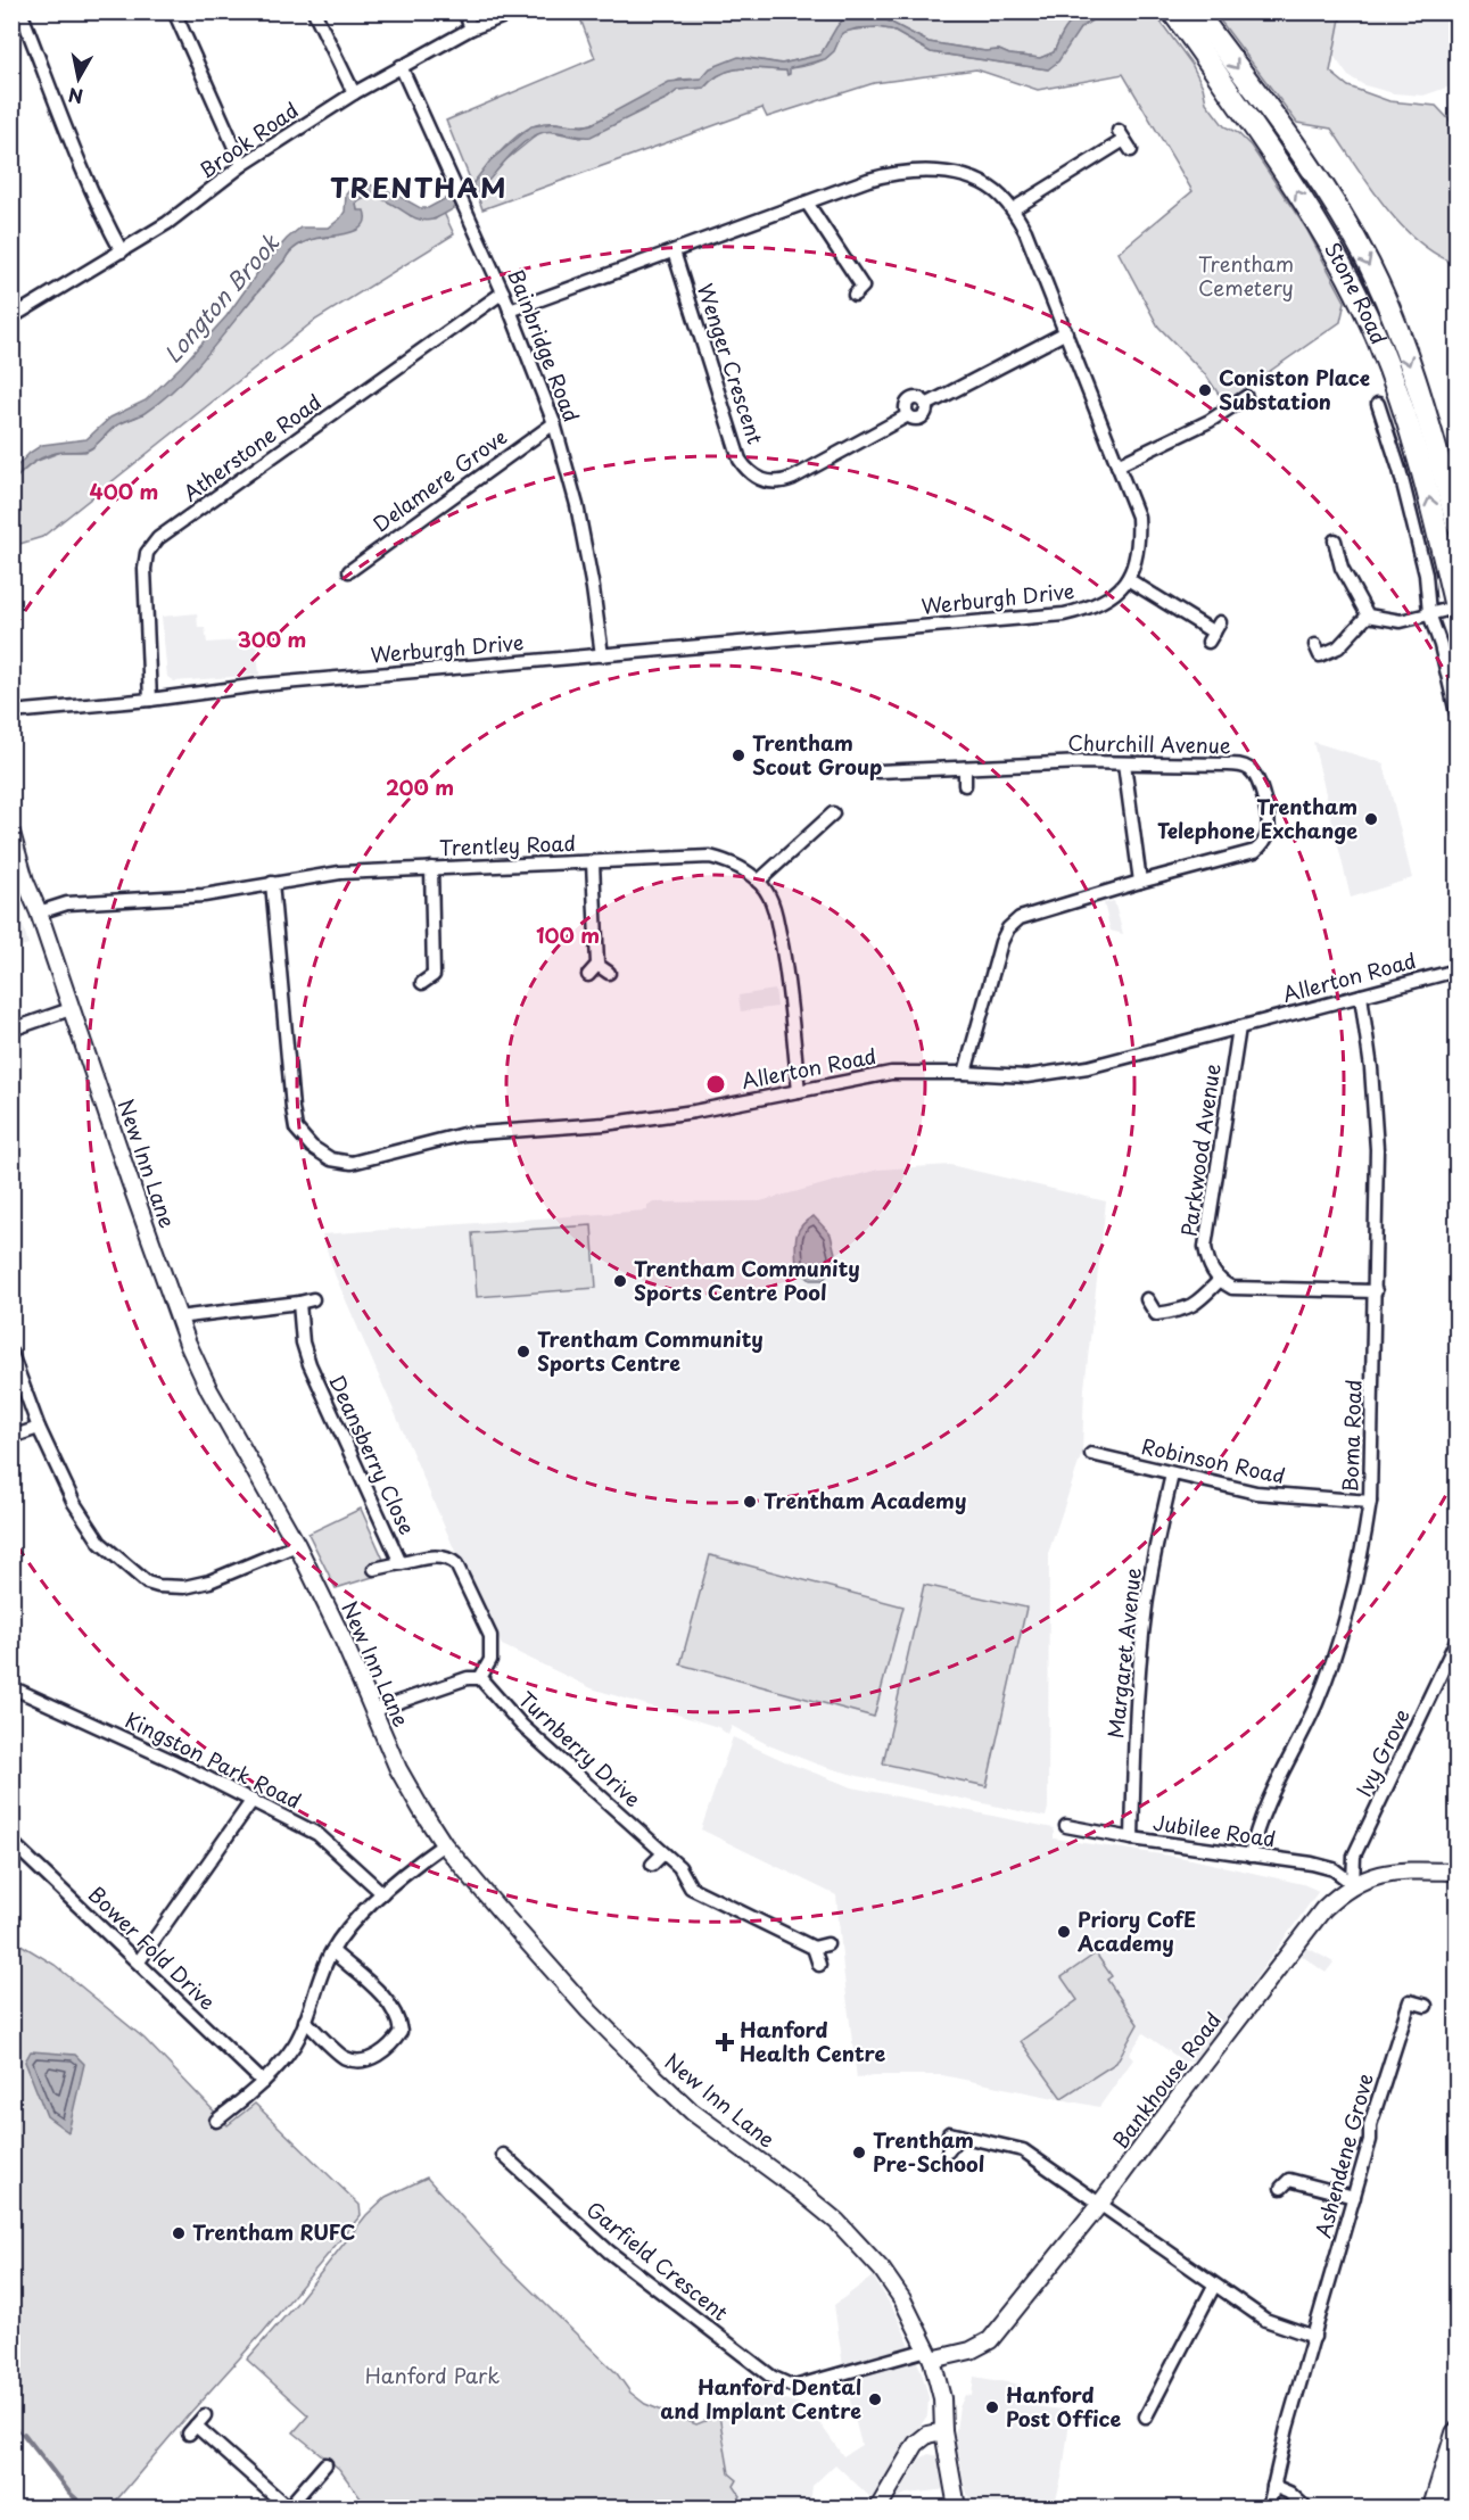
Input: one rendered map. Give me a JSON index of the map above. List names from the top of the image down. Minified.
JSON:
{"streets":{"highway":["Stone Road"],"street":["Brook Road","Bainbridge Road","Wenger Crescent","Atherstone Road","Delamere Grove","Werburgh Drive","Churchill Avenue","Trentley Road","Allerton Road","Parkwood Avenue","New Inn Lane","Boma Road","Deansberry Close","Robinson Road","Margaret Avenue","Turnberry Drive","Ivy Grove","Kingston Park Road","Jubilee Road","Bower Fold Drive","Bankhouse Road","Ashendene Grove","Garfield Crescent"]},"crossings":[["Brook Road","Bainbridge Road"],["Bainbridge Road","Atherstone Road"],["Bainbridge Road","Delamere Grove"],["Bainbridge Road","Werburgh Drive"],["Atherstone Road","Werburgh Drive"],["Trentley Road","Allerton Road"],["Trentley Road","New Inn Lane"],["Allerton Road","Parkwood Avenue"],["Allerton Road","Boma Road"],["New Inn Lane","Bankhouse Road"],["New Inn Lane","Garfield Crescent"],["Boma Road","Robinson Road"],["Boma Road","Jubilee Road"],["Deansberry Close","Turnberry Drive"],["Robinson Road","Margaret Avenue"],["Margaret Avenue","Jubilee Road"],["Ivy Grove","Jubilee Road"],["Ivy Grove","Bankhouse Road"],["Jubilee Road","Bankhouse Road"],["Bankhouse Road","Garfield Crescent"]],"districts":["TRENTHAM"],"water":["Longton Brook"],"parks":["Trentham Cemetery","Hanford Park"],"places":{"other":["Coniston Place Substation","Trentham Scout Group","Trentham Telephone Exchange","Trentham Community Sports Centre Pool","Trentham Community Sports Centre","Trentham Academy","Priory CofE Academy","Trentham Pre-School","Trentham RUFC","Hanford Dental and Implant Centre","Hanford Post Office"],"health":["Hanford Health Centre"]},"north":"bottom","rings":["400 m","300 m","200 m","100 m"]}
